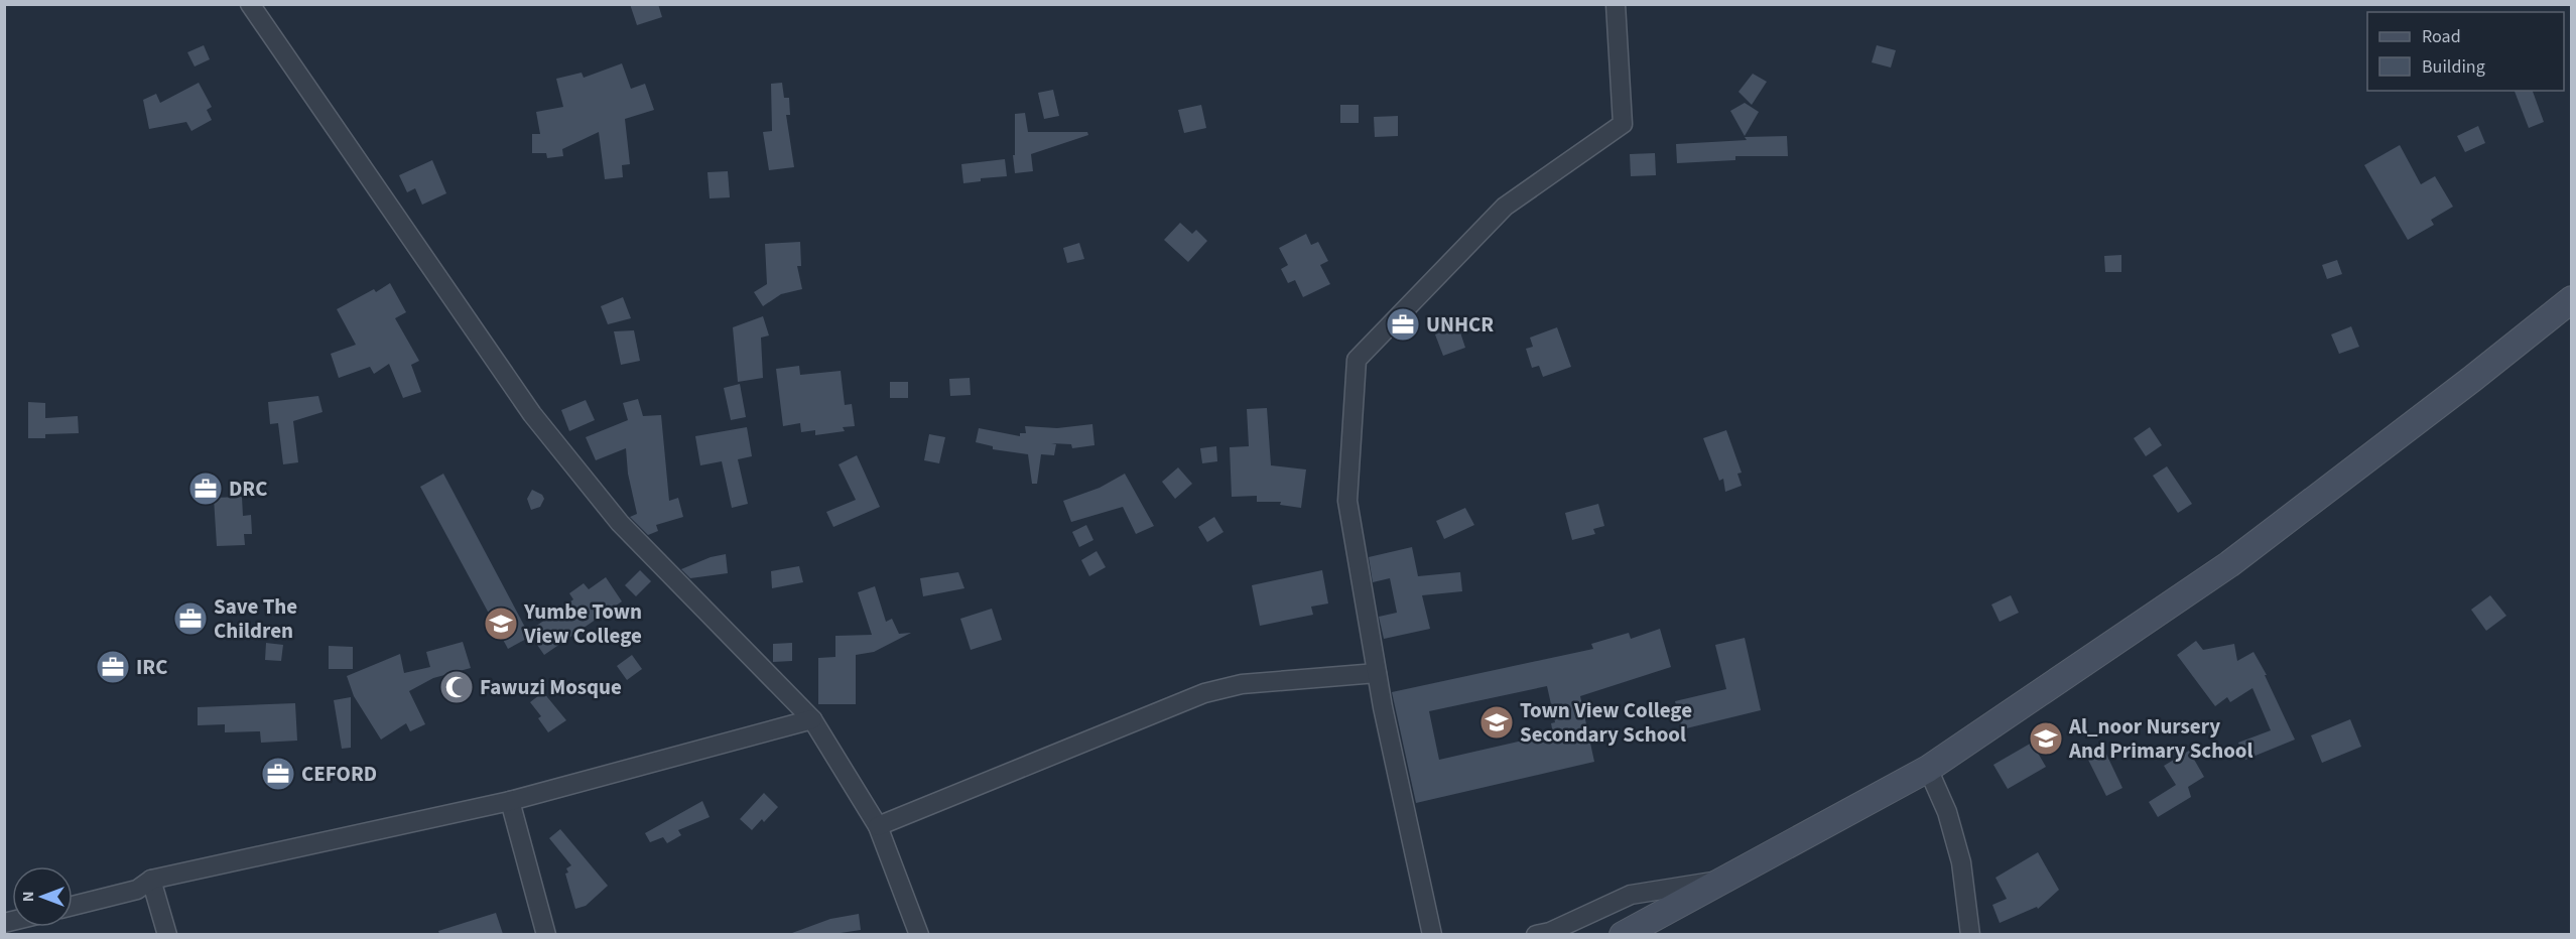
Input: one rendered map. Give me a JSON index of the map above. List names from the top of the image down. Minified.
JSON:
{"places":{"office":["UNHCR","DRC","Save The Children","IRC","CEFORD"],"school or university":["Yumbe Town View College","Town View College Secondary School","Al_noor Nursery And Primary School"],"mosque":["Fawuzi Mosque"]},"legend":["Road","Building"],"north":"left"}
